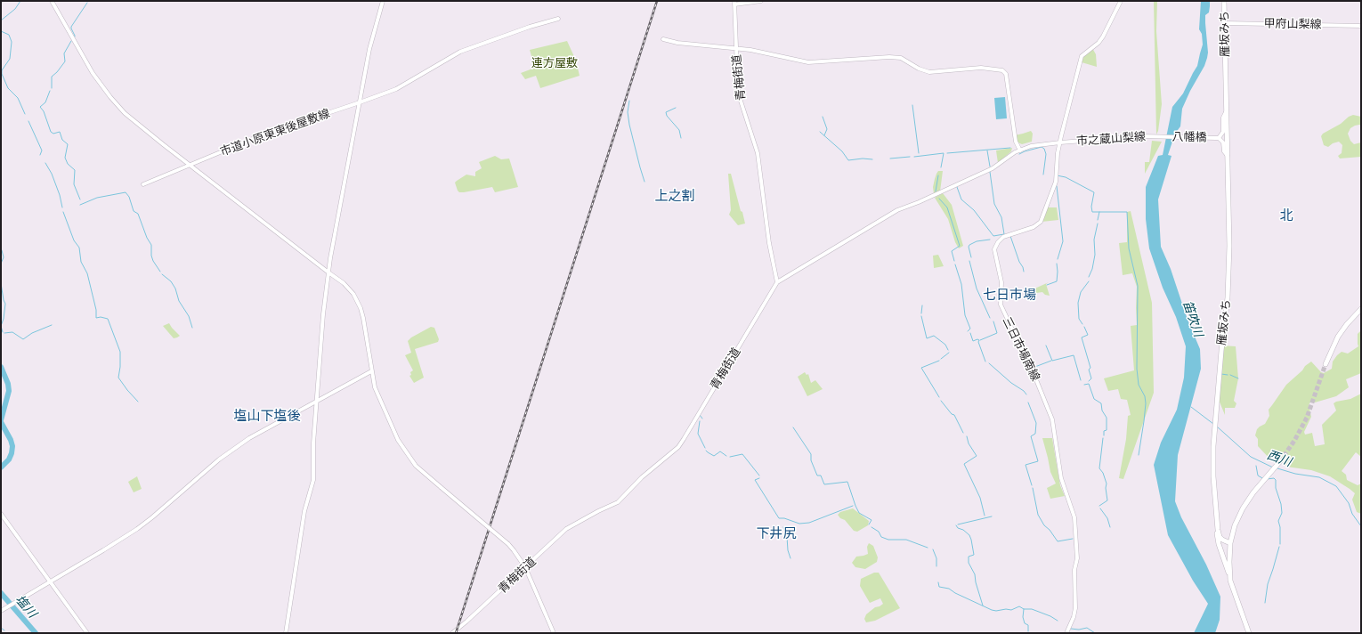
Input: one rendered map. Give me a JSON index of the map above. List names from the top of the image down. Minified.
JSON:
{"streets":{"highway":["雁坂みち"],"street":["甲府山梨線","青梅街道","市道小原東東後屋敷線","八幡橋","市之蔵山梨線","三日市場南線"]},"crossings":[["甲府山梨線","雁坂みち"],["青梅街道","市之蔵山梨線"],["八幡橋","市之蔵山梨線"],["市之蔵山梨線","三日市場南線"]],"districts":["上之割","北","七日市場","塩山下塩後","下井尻"],"water":["笛吹川","西川","塩川"],"parks":["連方屋敷"]}
